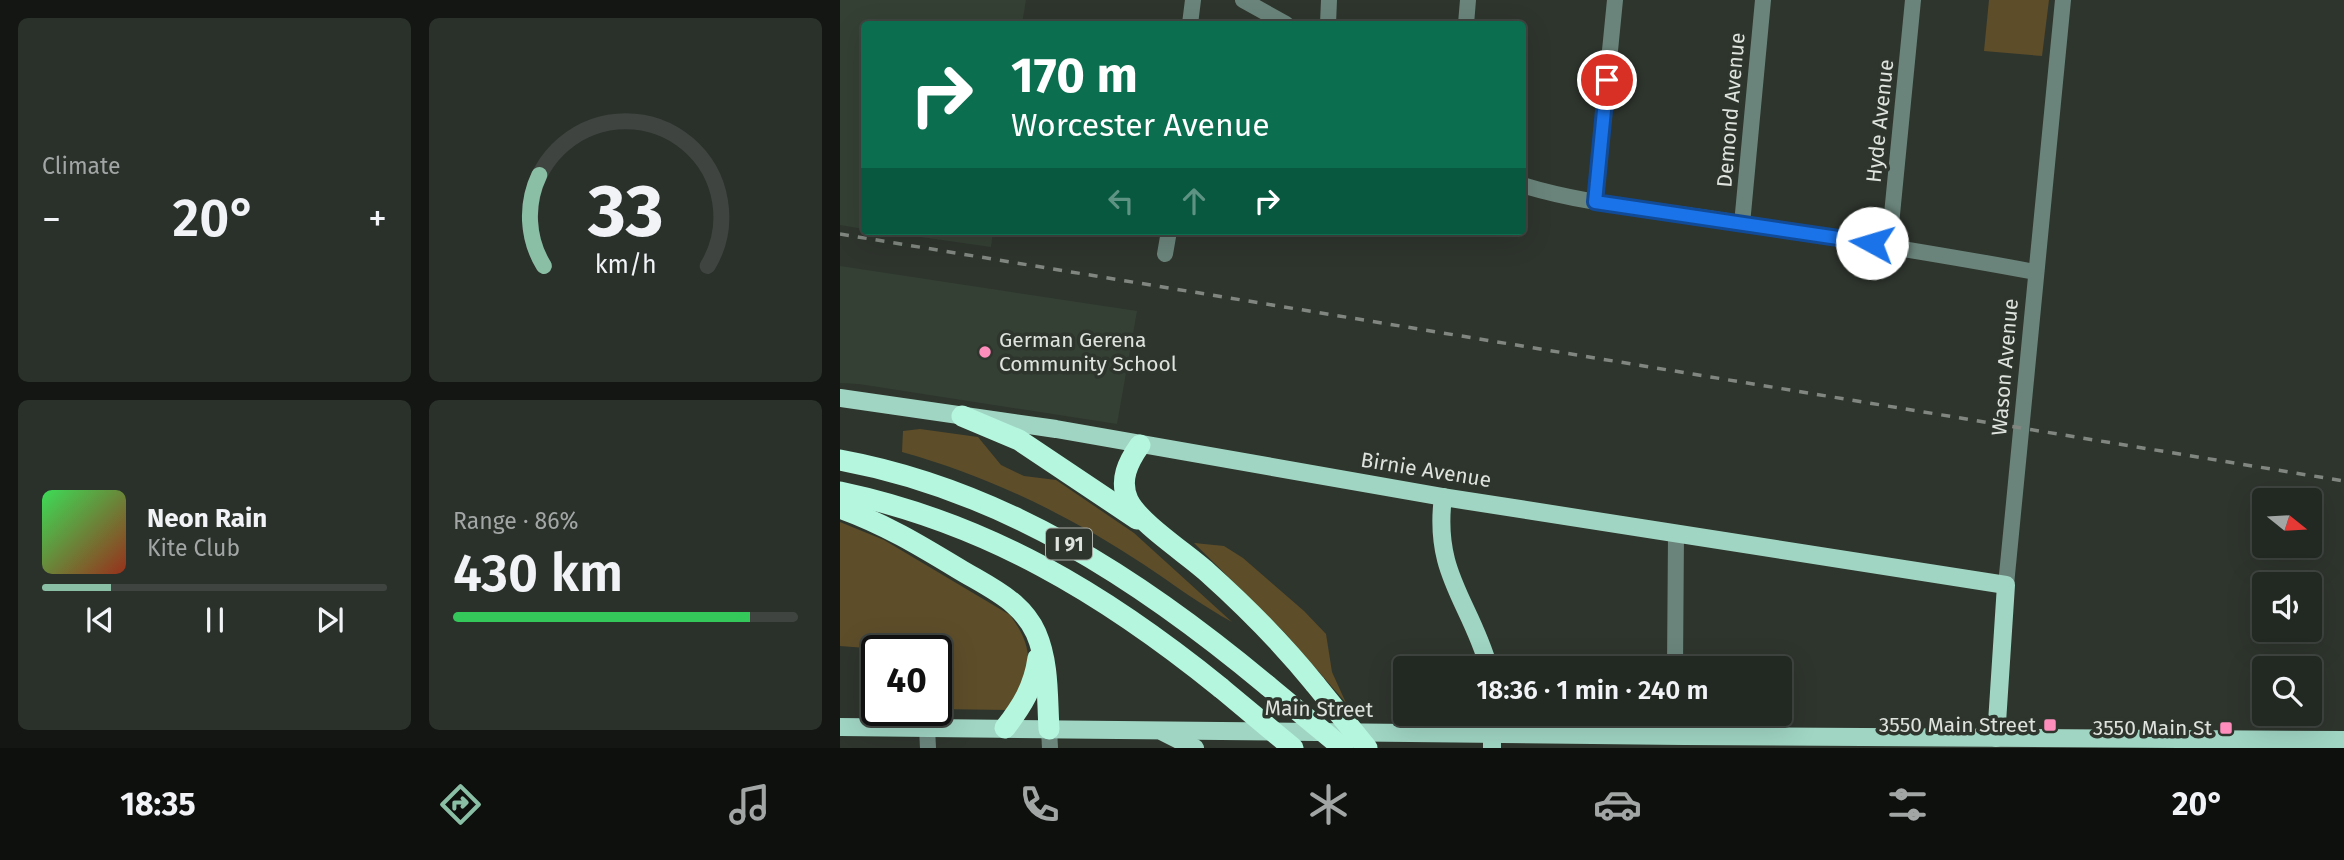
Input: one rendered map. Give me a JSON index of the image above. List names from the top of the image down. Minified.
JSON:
{"streets":{"highway":["I 91"],"main road":["Wason Avenue","Birnie Avenue","Main Street"],"street":["Demond Avenue","Hyde Avenue"]},"crossings":[["Wason Avenue","Birnie Avenue"],["Wason Avenue","Main Street"]],"places":{"other":["German Gerena Community School"],"transit":["3550 Main Street","3550 Main St"]},"north":"right","page":{"tile":["Climate",["Range · 86%","430 km"]],"turn":["170 m","Worcester Avenue"],"heat":["−","20°","+"],"song":["Neon Rain","Kite Club"],"limit":"40","trip":"18:36 · 1 min · 240 m","tabs":["18:35","20°"],"gauge":["33","km/h"]}}
